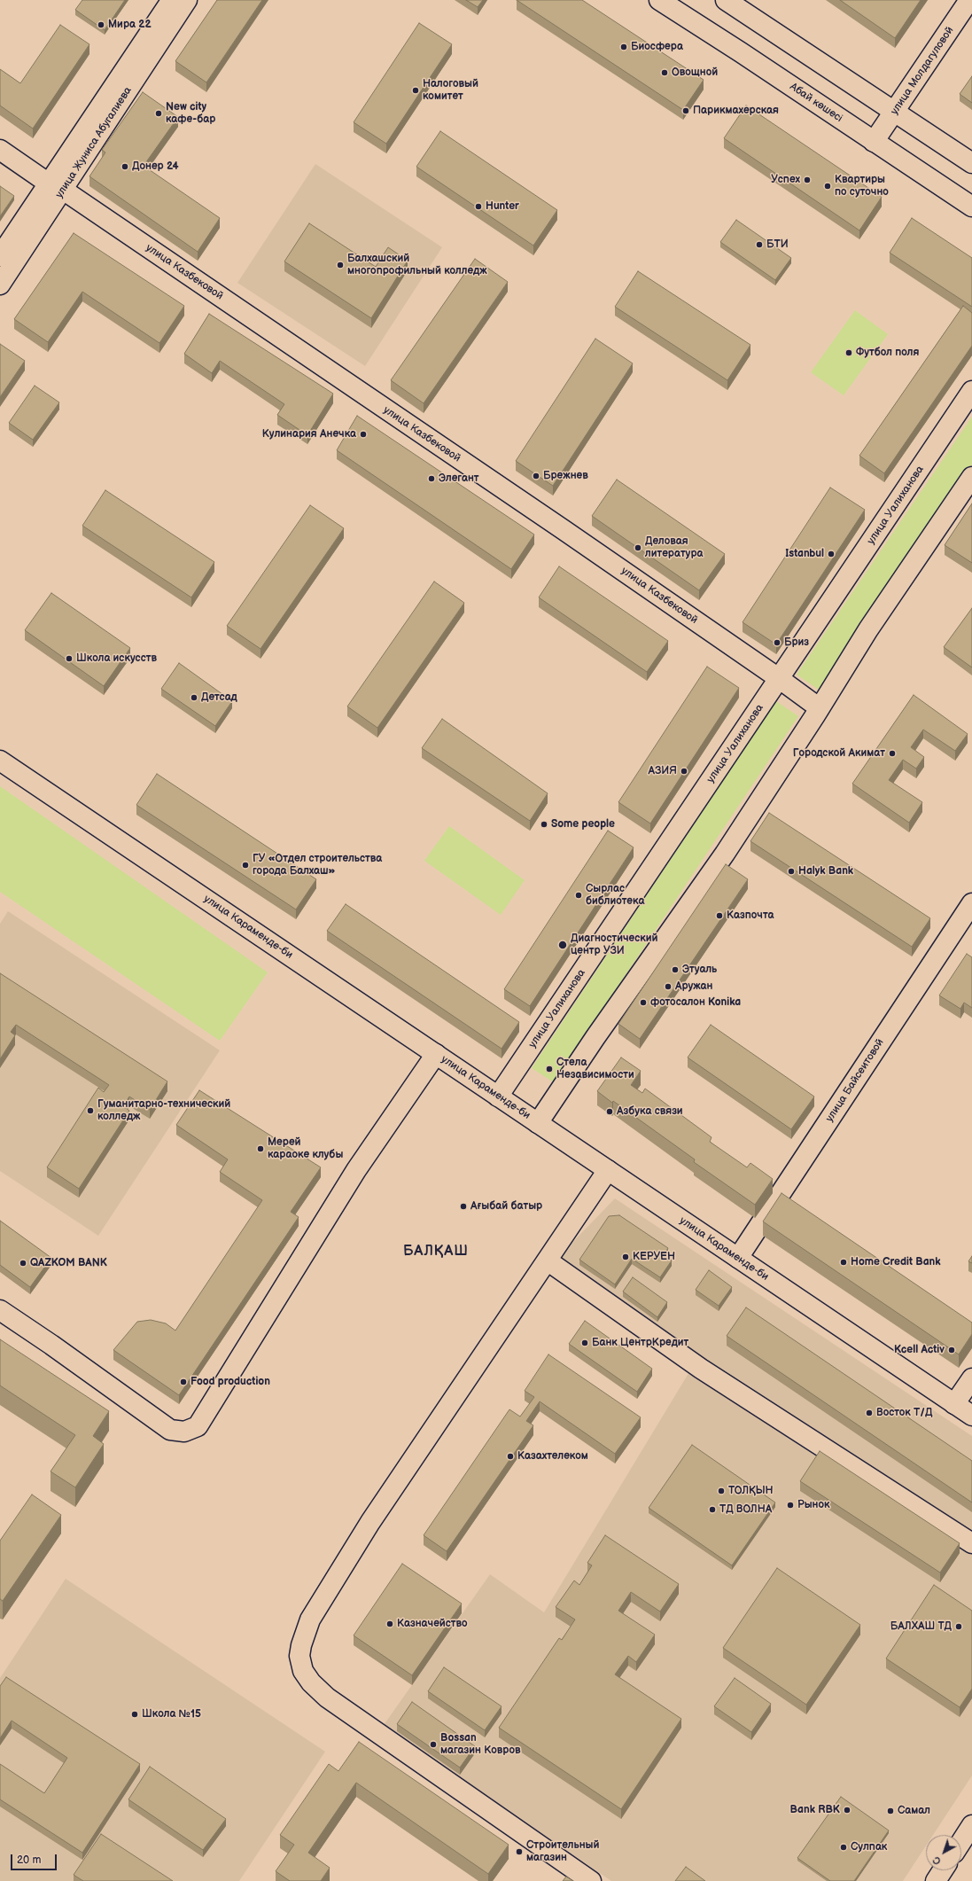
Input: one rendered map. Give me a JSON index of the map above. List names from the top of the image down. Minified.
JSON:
{"streets":{"street":["улица Молдагуловой","Абай көшесі","улица Жуниса Абугалиева","улица Казбековой","улица Уалиханова","улица Караменде-би","улица Байсеитовой"]},"crossings":[["улица Молдагуловой","Абай көшесі"],["улица Жуниса Абугалиева","улица Казбековой"],["улица Казбековой","улица Уалиханова"],["улица Уалиханова","улица Караменде-би"],["улица Караменде-би","улица Байсеитовой"]],"districts":["БАЛҚАШ"],"places":["Мира 22","Биосфера","Овощной","Налоговый комитет","Парикмахерская","New city кафе-бар","Донер 24","Успех","Квартиры по суточно","Hunter","БТИ","Балхашский многопрофильный колледж","Футбол поля","Кулинария Анечка","Брежнев","Элегант","Деловая литература","Istanbul","Бриз","Школа искусств","Детсад","Городской Акимат","АЗИЯ","Some people","ГУ «Отдел строительства города Балхаш»","Halyk Bank","Сырлас библиотека","Казпочта","Диагностический центр УЗИ","Этуаль","Аружан","фотосалон Konika","Стела Независимости","Гуманитарно-технический колледж","Азбука связи","Мерей караоке клубы","Ағыбай батыр","КЕРУЕН","Home Credit Bank","QAZKOM BANK","Банк ЦентрКредит","Kcell Activ","Food production","Восток Т/Д","Казахтелеком","ТОЛҚЫН","Рынок","ТД ВОЛНА","Казначейство","БАЛХАШ ТД","Школа №15","Bossan магазин Ковров","Bank RBK","Самал","Сулпак","Строительный магазин"],"scale_bar":"20 m","north":"bottom left"}
